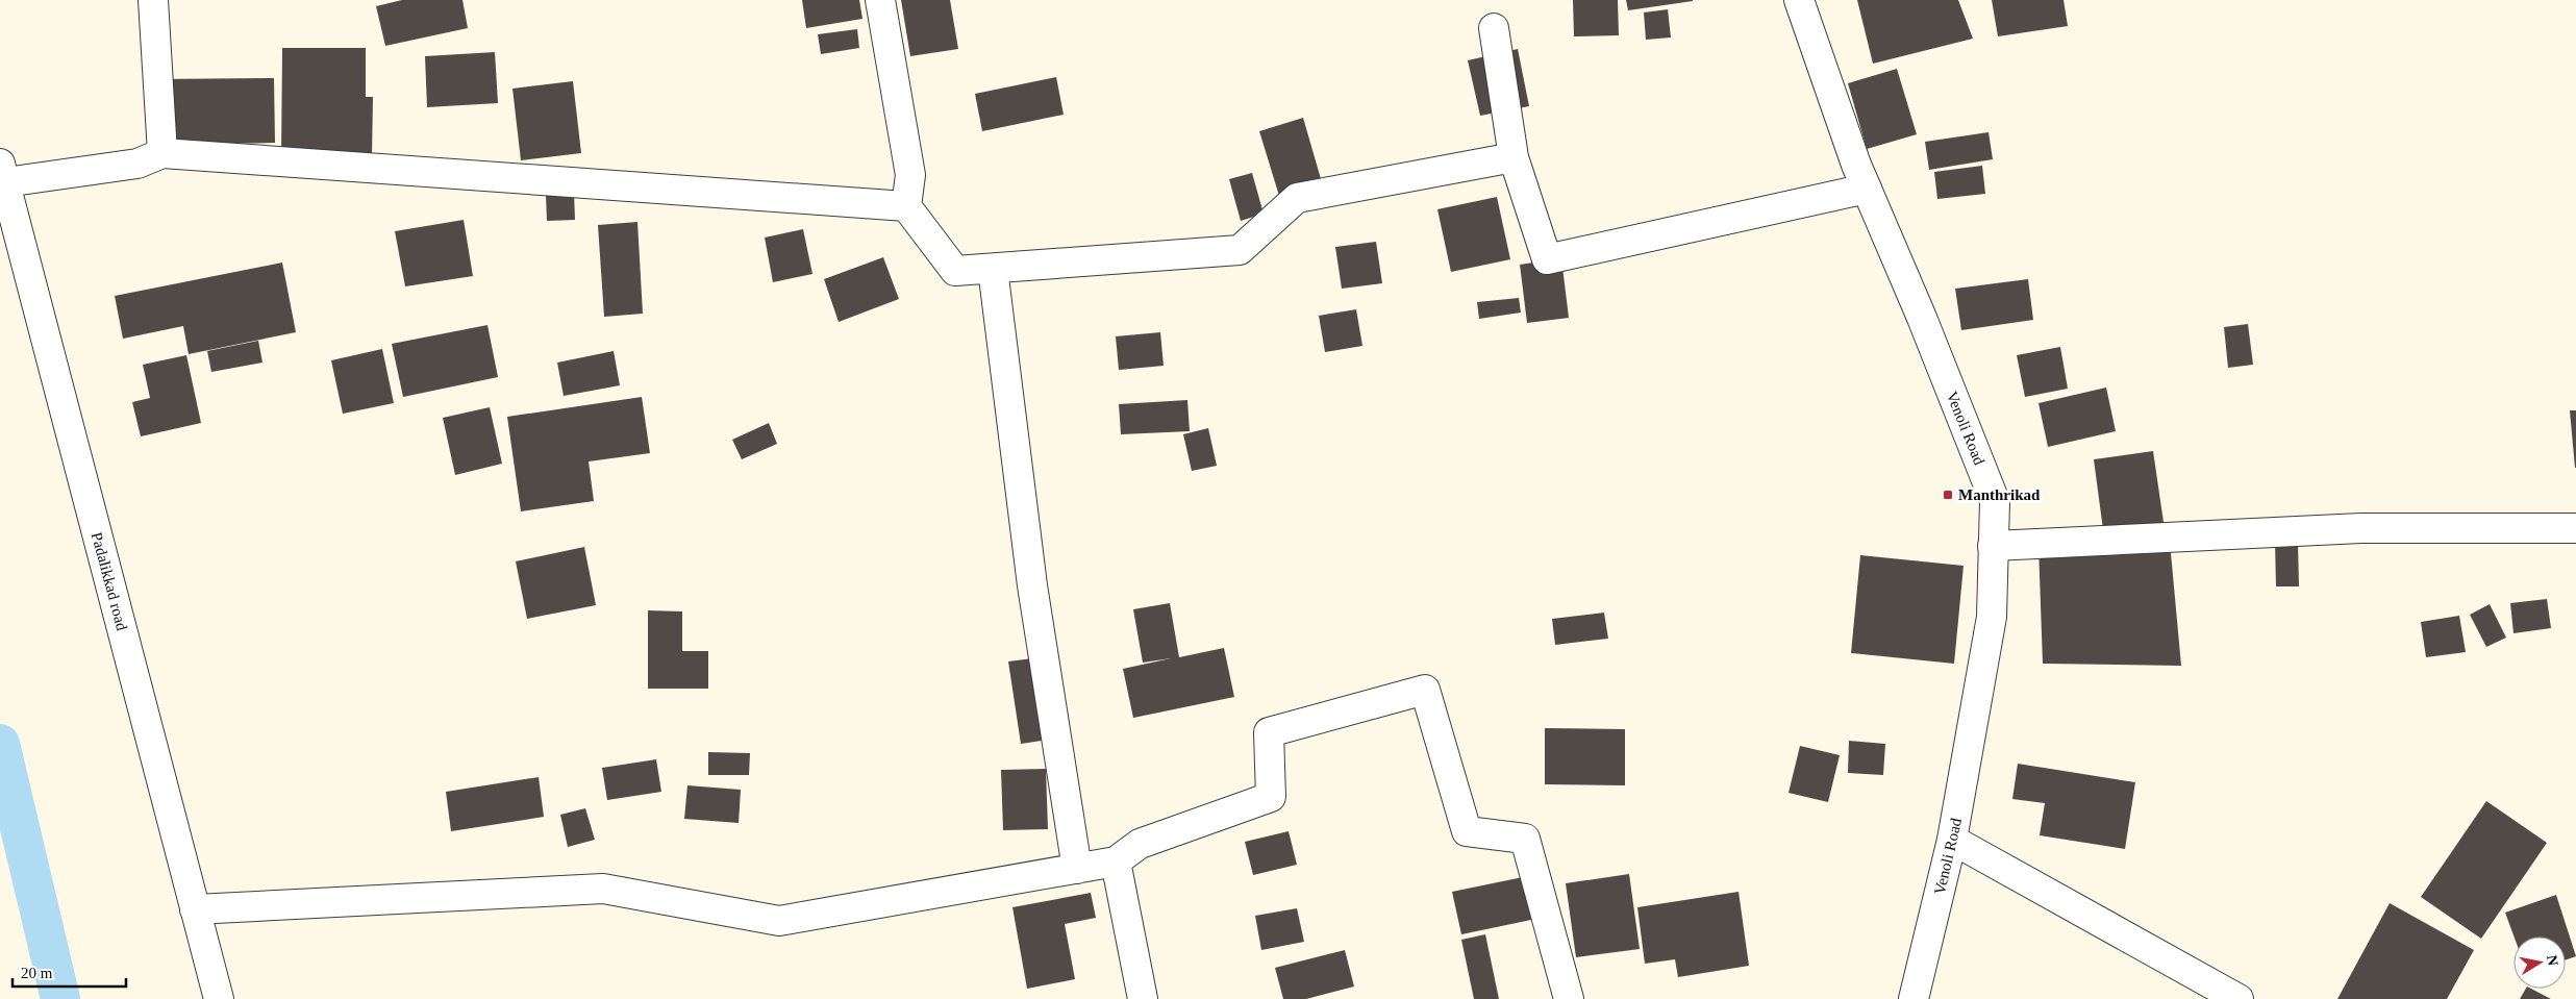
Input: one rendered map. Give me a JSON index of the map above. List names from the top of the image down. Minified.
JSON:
{"streets":{"street":["Venoli Road","Padalikkad road"]},"places":{"transit":["Manthrikad"]},"scale_bar":"20 m","north":"right"}
